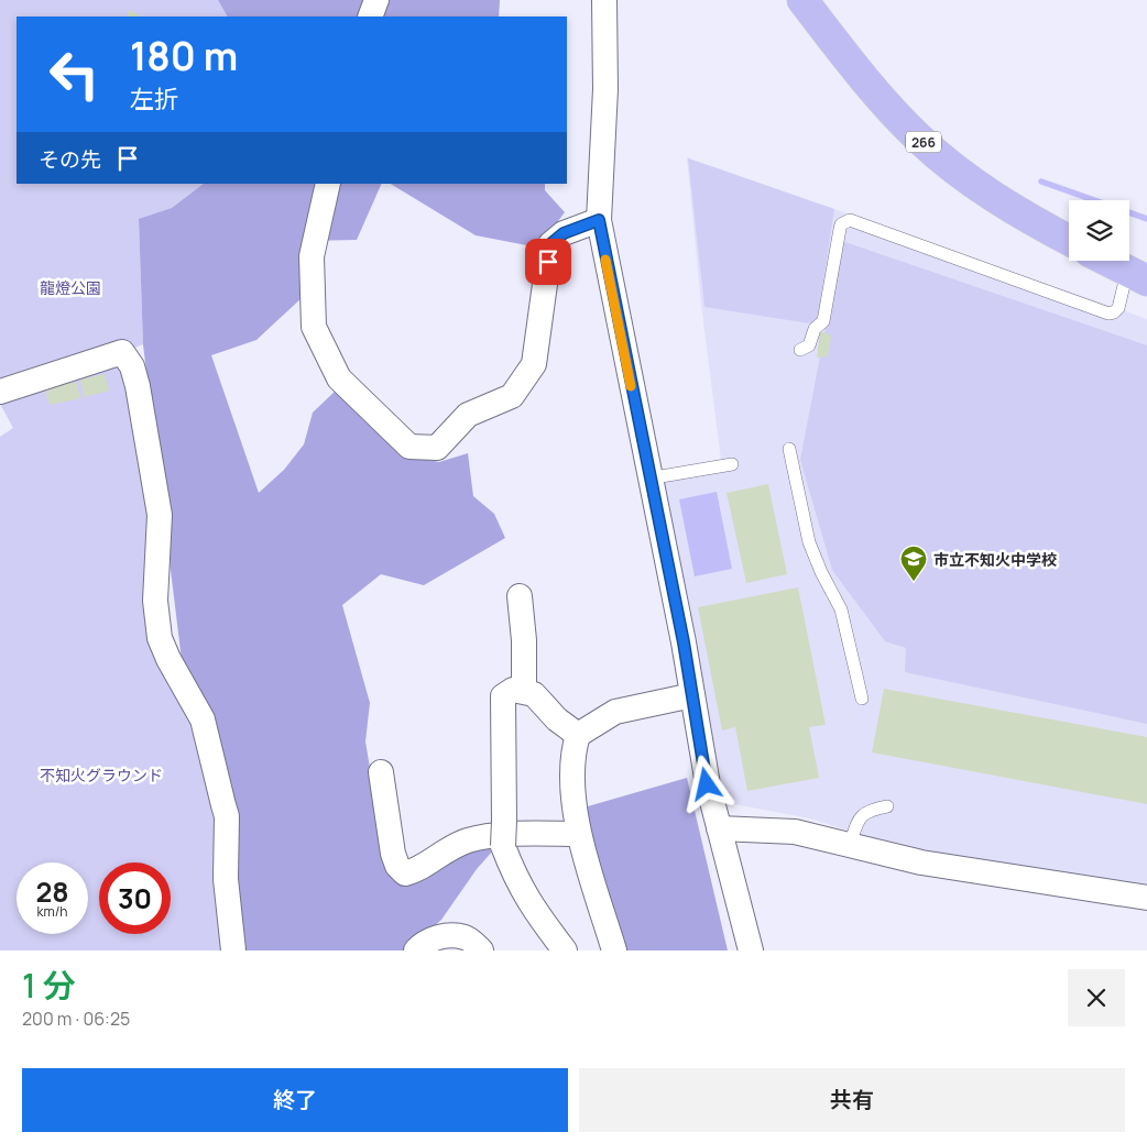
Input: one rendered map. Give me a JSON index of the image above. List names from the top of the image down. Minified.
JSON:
{"streets":{"highway":["266"]},"parks":["龍燈公園","不知火グラウンド"],"places":{"school or university":["市立不知火中学校"]},"page":{"turn":["180 m","左折"],"then":"その先","speed":"28 km/h","limit":"30","heading":["1 分","200 m · 06:25"],"buttons":["終了","共有"]}}
